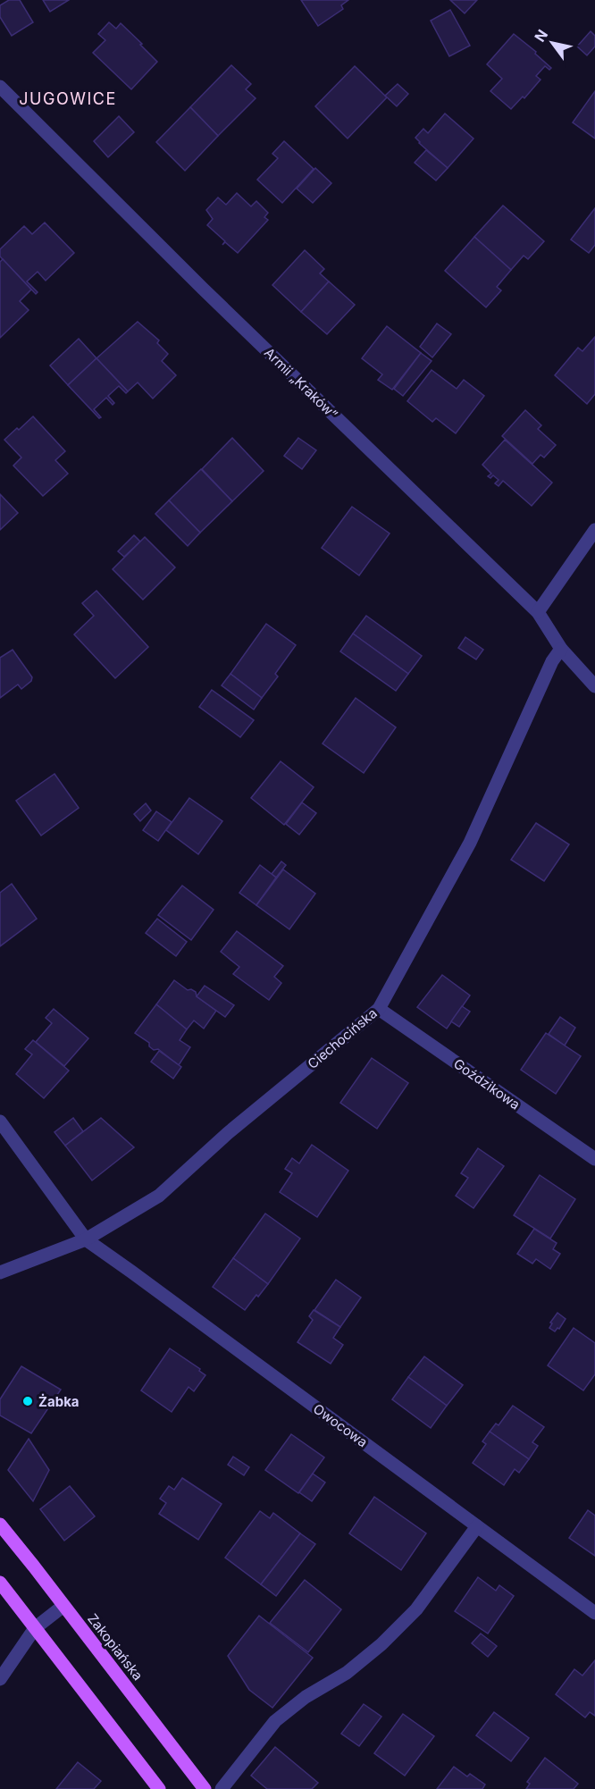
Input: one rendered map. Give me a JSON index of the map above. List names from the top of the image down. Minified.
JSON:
{"streets":{"main road":["Zakopiańska"],"street":["Armii „Kraków”","Ciechocińska","Goździkowa","Owocowa"]},"crossings":[["Armii „Kraków”","Ciechocińska"],["Ciechocińska","Goździkowa"],["Ciechocińska","Owocowa"]],"districts":["JUGOWICE"],"places":["Żabka"],"north":"top left"}
